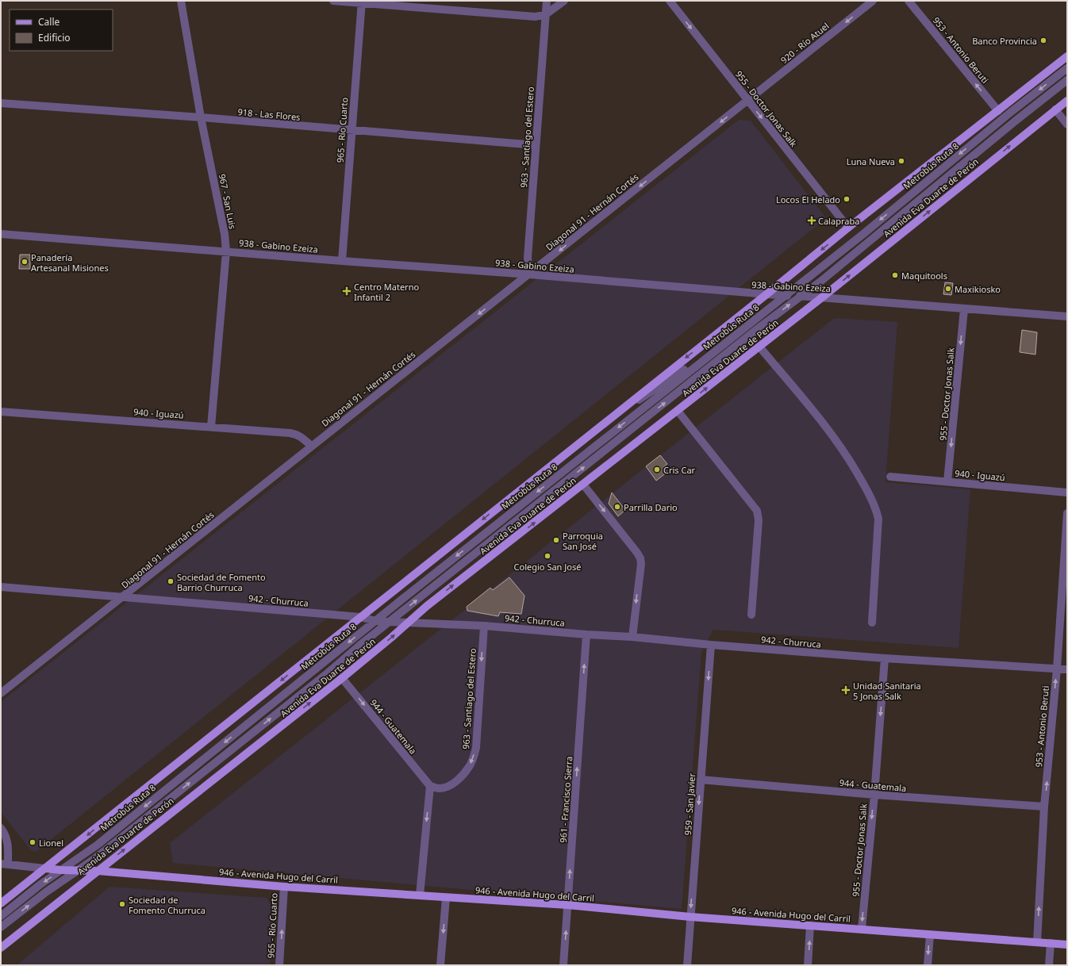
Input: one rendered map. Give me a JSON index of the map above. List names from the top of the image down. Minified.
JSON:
{"streets":{"main road":["Avenida Eva Duarte de Perón","946 - Avenida Hugo del Carril"],"street":["920 - Río Atuel","953 - Antonio Beruti","955 - Doctor Jonas Salk","918 - Las Flores","965 - Río Cuarto","963 - Santiago del Estero","Metrobús Ruta 8","967 - San Luis","Diagonal 91 - Hernán Cortés","938 - Gabino Ezeiza","940 - Iguazú","942 - Churruca","944 - Guatemala","961 - Francisco Sierra","959 - San Javier"]},"crossings":[["920 - Río Atuel","955 - Doctor Jonas Salk"],["920 - Río Atuel","Diagonal 91 - Hernán Cortés"],["953 - Antonio Beruti","942 - Churruca"],["953 - Antonio Beruti","944 - Guatemala"],["953 - Antonio Beruti","946 - Avenida Hugo del Carril"],["955 - Doctor Jonas Salk","Diagonal 91 - Hernán Cortés"],["955 - Doctor Jonas Salk","938 - Gabino Ezeiza"],["955 - Doctor Jonas Salk","940 - Iguazú"],["955 - Doctor Jonas Salk","942 - Churruca"],["955 - Doctor Jonas Salk","944 - Guatemala"],["955 - Doctor Jonas Salk","946 - Avenida Hugo del Carril"],["918 - Las Flores","965 - Río Cuarto"],["918 - Las Flores","963 - Santiago del Estero"],["918 - Las Flores","967 - San Luis"],["965 - Río Cuarto","938 - Gabino Ezeiza"],["965 - Río Cuarto","946 - Avenida Hugo del Carril"],["963 - Santiago del Estero","Diagonal 91 - Hernán Cortés"],["963 - Santiago del Estero","938 - Gabino Ezeiza"],["963 - Santiago del Estero","942 - Churruca"],["963 - Santiago del Estero","944 - Guatemala"],["Metrobús Ruta 8","938 - Gabino Ezeiza"],["Metrobús Ruta 8","942 - Churruca"],["Metrobús Ruta 8","946 - Avenida Hugo del Carril"],["Avenida Eva Duarte de Perón","938 - Gabino Ezeiza"],["Avenida Eva Duarte de Perón","942 - Churruca"],["Avenida Eva Duarte de Perón","944 - Guatemala"],["Avenida Eva Duarte de Perón","946 - Avenida Hugo del Carril"],["967 - San Luis","938 - Gabino Ezeiza"],["967 - San Luis","940 - Iguazú"],["Diagonal 91 - Hernán Cortés","938 - Gabino Ezeiza"],["Diagonal 91 - Hernán Cortés","940 - Iguazú"],["Diagonal 91 - Hernán Cortés","942 - Churruca"],["942 - Churruca","961 - Francisco Sierra"],["942 - Churruca","959 - San Javier"],["944 - Guatemala","959 - San Javier"],["961 - Francisco Sierra","946 - Avenida Hugo del Carril"],["959 - San Javier","946 - Avenida Hugo del Carril"]],"one_way":["920 - Río Atuel","953 - Antonio Beruti","955 - Doctor Jonas Salk","Diagonal 91 - Hernán Cortés","961 - Francisco Sierra","959 - San Javier"],"places":{"other":["Banco Provincia","Luna Nueva","Locos El Helado","Panadería Artesanal Misiones","Maquitools","Maxikiosko","Cris Car","Parrilla Dario","Parroquia San José","Colegio San José","Sociedad de Fomento Barrio Churruca","Lionel","Sociedad de Fomento Churruca"],"health":["Calapraba","Centro Materno Infantil 2","Unidad Sanitaria 5 Jonas Salk"]},"legend":["Calle","Edificio"]}
